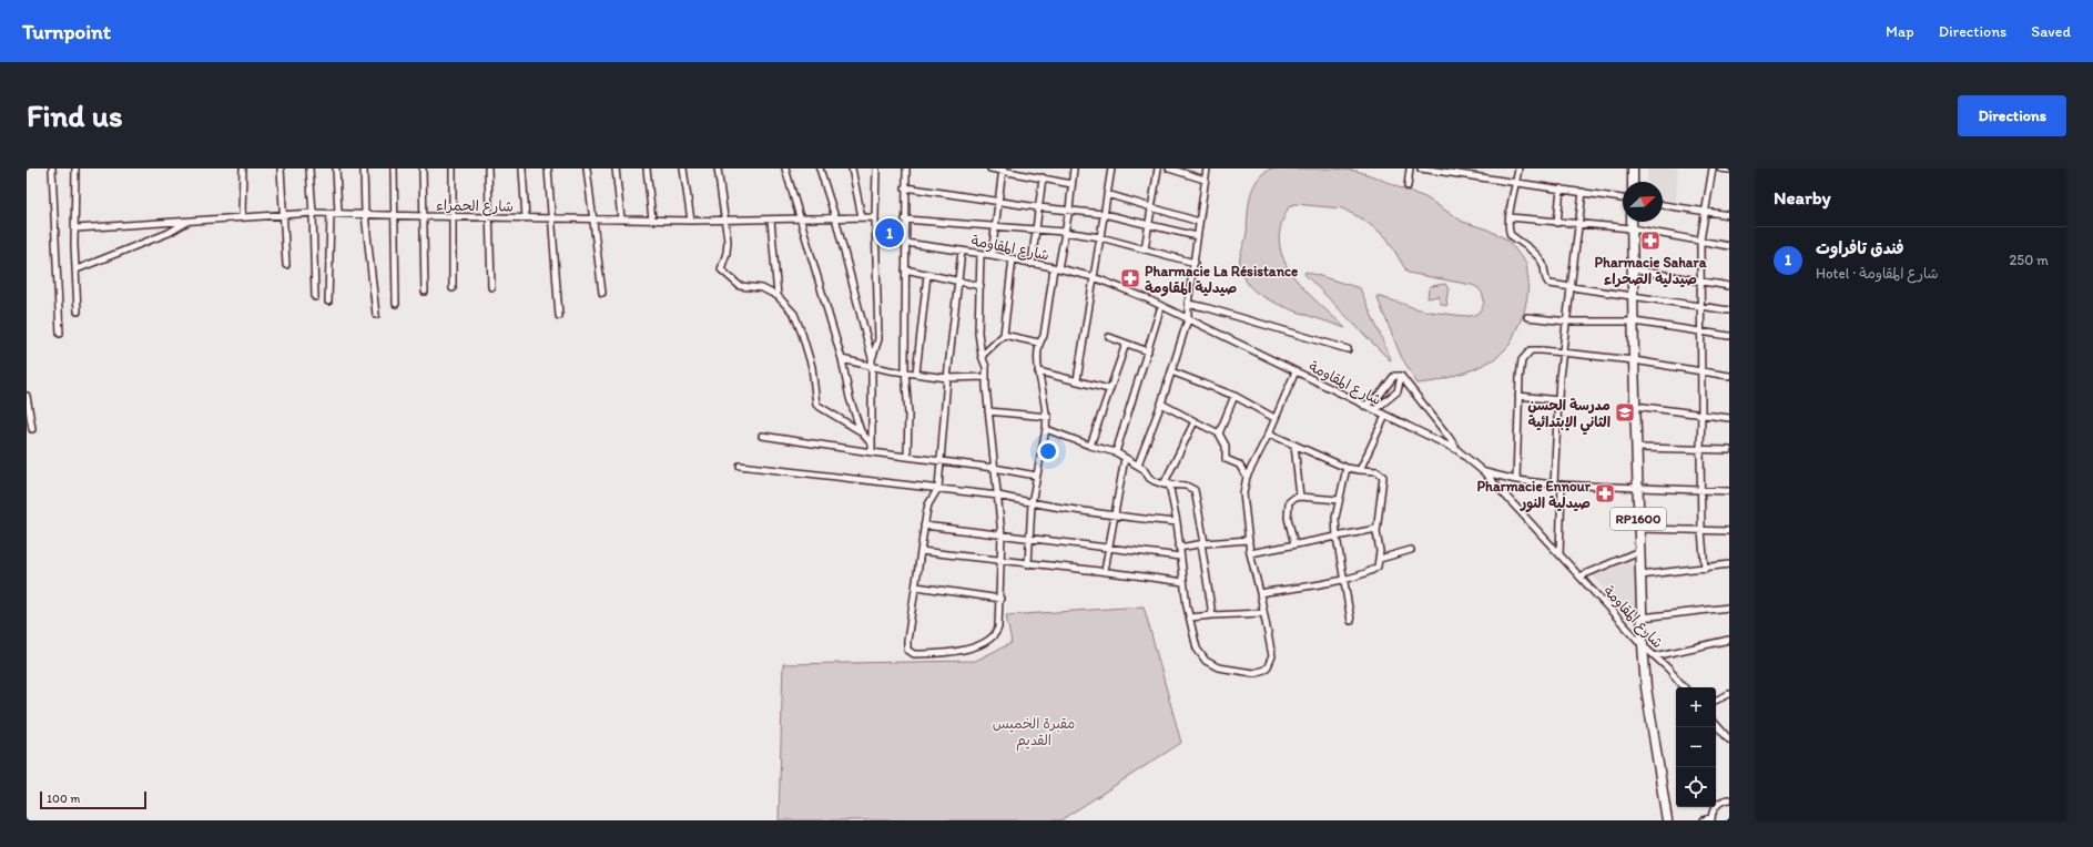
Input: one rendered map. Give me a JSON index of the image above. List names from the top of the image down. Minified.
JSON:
{"streets":{"main road":["RP1600"],"street":["شارع الحمراء","شارع المقاومة"]},"crossings":[["شارع المقاومة","RP1600"]],"parks":["مقبرة الخميس القديم"],"places":{"pharmacy":["Pharmacie Sahara صيدلية الصحراء","Pharmacie La Résistance صيدلية المقاومة","Pharmacie Ennour صيدلية النور"],"school or university":["مدرسة الحسن الثاني الإبتدائية"]},"scale_bar":"100 m","north":"top right","page":{"header":"Turnpoint","nav":["Map","Directions","Saved"],"buttons":"Directions","title":"Find us","heading":"Nearby","pins":"1","list":[{"mark":"1","name":"فندق تافراوت","note":"Hotel · شارع المقاومة","value":"250 m"}],"map_buttons":["+","−"],"scale":"100 m"}}
